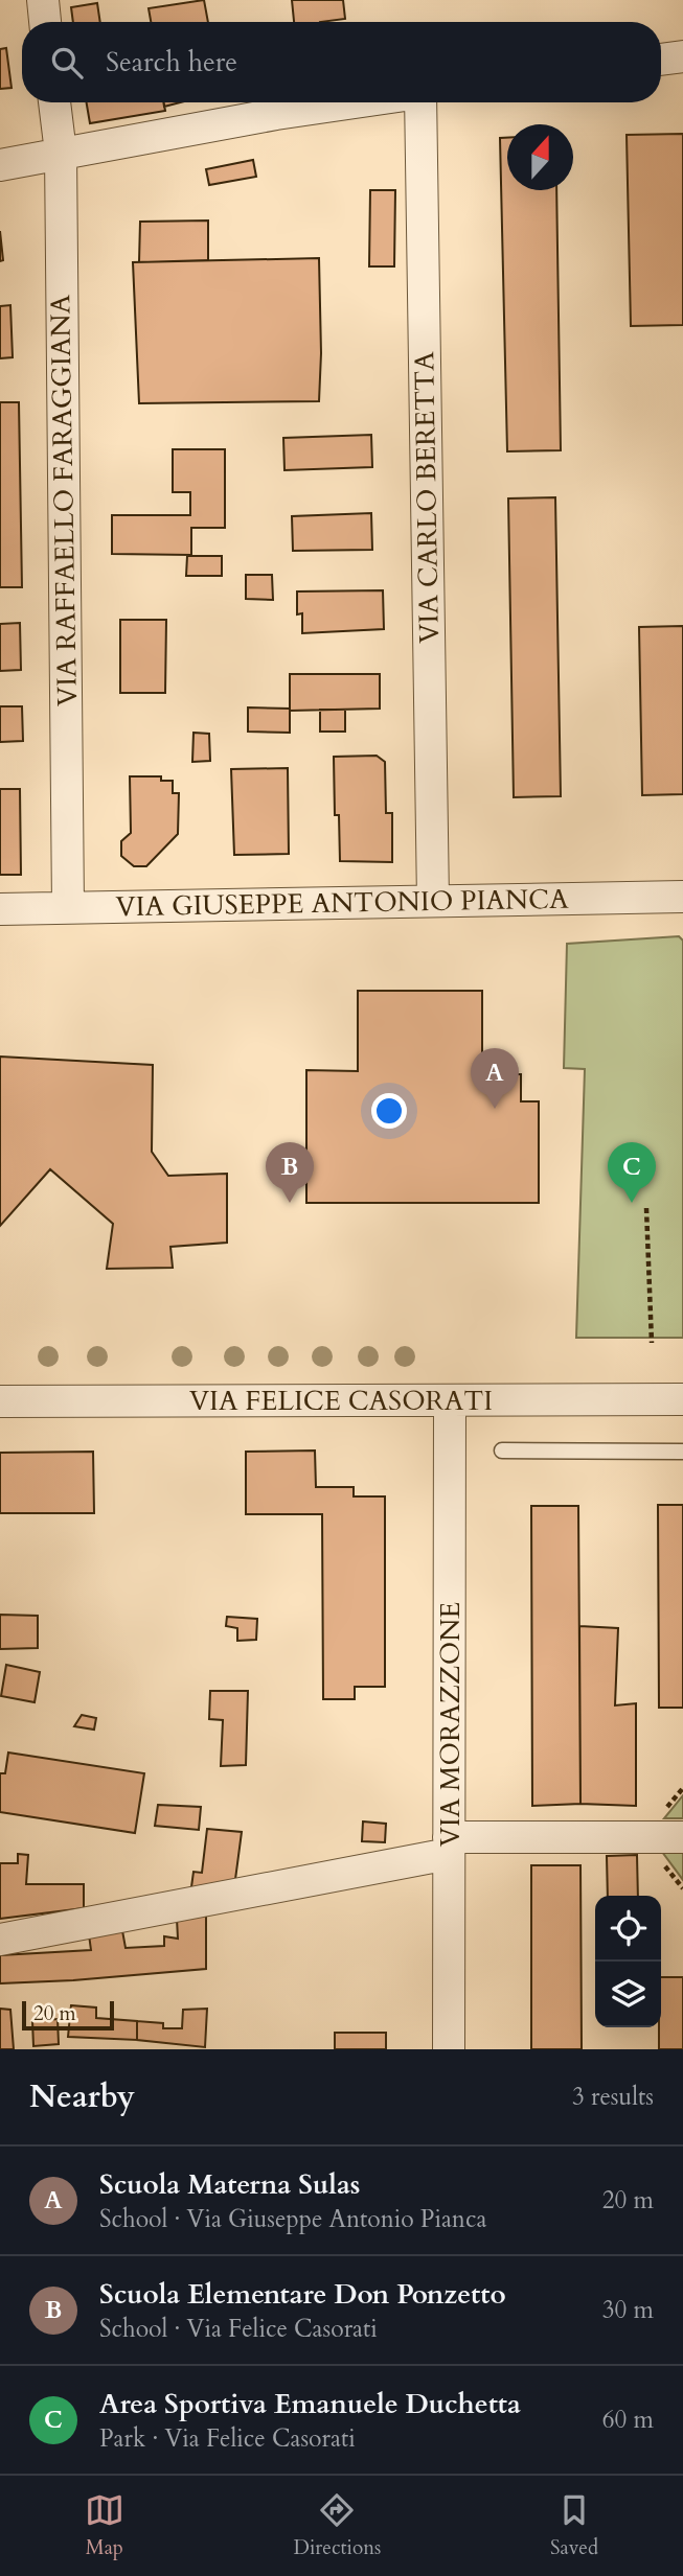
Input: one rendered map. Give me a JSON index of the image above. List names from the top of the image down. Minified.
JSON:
{"streets":{"street":["VIA CARLO BERETTA","VIA RAFFAELLO FARAGGIANA","VIA GIUSEPPE ANTONIO PIANCA","VIA FELICE CASORATI","VIA MORAZZONE"]},"crossings":[["VIA CARLO BERETTA","VIA GIUSEPPE ANTONIO PIANCA"],["VIA RAFFAELLO FARAGGIANA","VIA GIUSEPPE ANTONIO PIANCA"],["VIA FELICE CASORATI","VIA MORAZZONE"]],"scale_bar":"20 m","north":"top","page":{"search":"Search here","pins":["A","B","C"],"scale":"20 m","heading":["Nearby","3 results"],"list":[{"mark":"A","name":"Scuola Materna Sulas","note":"School · Via Giuseppe Antonio Pianca","value":"20 m"},{"mark":"B","name":"Scuola Elementare Don Ponzetto","note":"School · Via Felice Casorati","value":"30 m"},{"mark":"C","name":"Area Sportiva Emanuele Duchetta","note":"Park · Via Felice Casorati","value":"60 m"}],"nav":["Map","Directions","Saved"]}}
